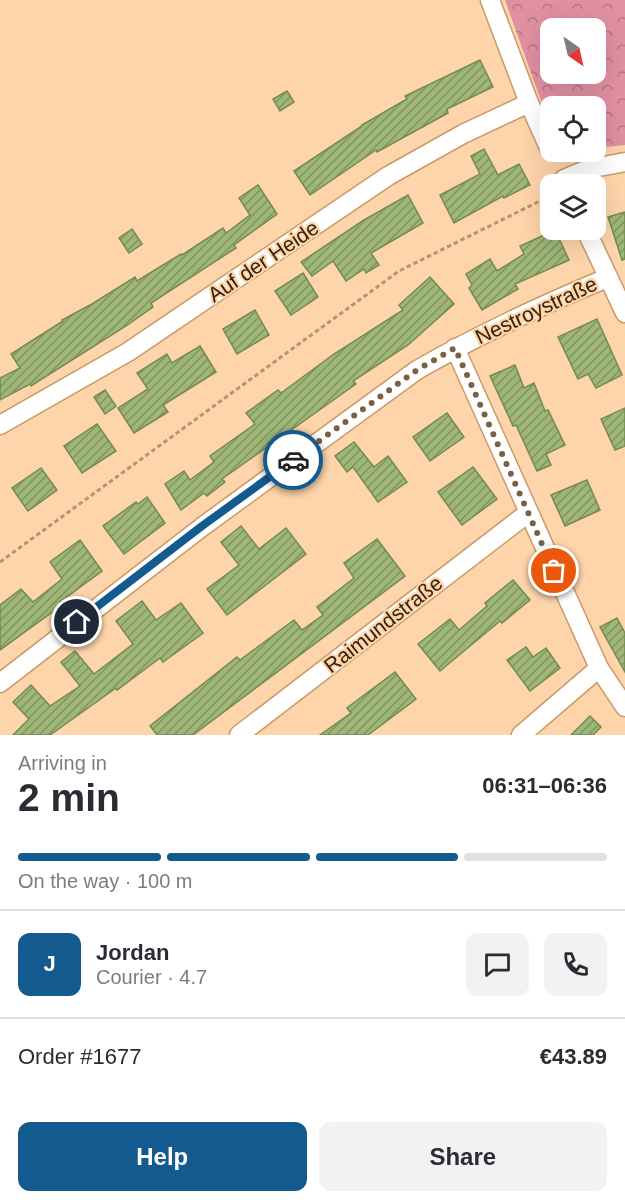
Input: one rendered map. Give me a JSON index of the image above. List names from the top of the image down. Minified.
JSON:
{"streets":{"street":["Auf der Heide","Nestroystraße","Raimundstraße"]},"north":"bottom right","page":{"heading":["2 min","Arriving in","06:31–06:36"],"panel":["Jordan","Courier · 4.7","Order #1677","€43.89"],"bar":"On the way · 100 m","round":"J","buttons":["Help","Share"]}}
